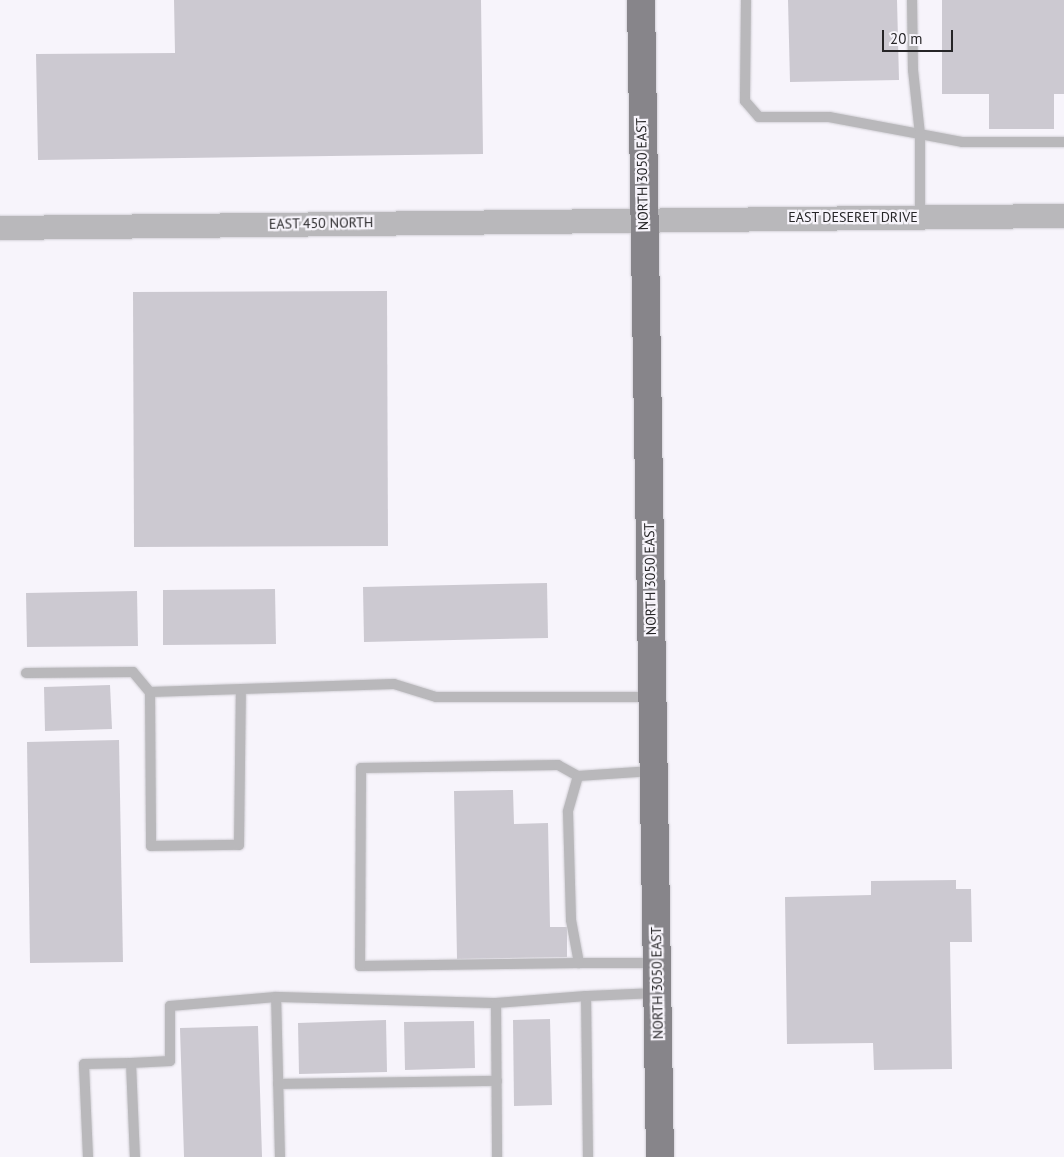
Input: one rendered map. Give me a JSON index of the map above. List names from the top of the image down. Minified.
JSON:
{"streets":{"main road":["NORTH 3050 EAST"],"street":["EAST DESERET DRIVE","EAST 450 NORTH"]},"crossings":[["NORTH 3050 EAST","EAST DESERET DRIVE"],["NORTH 3050 EAST","EAST 450 NORTH"],["EAST DESERET DRIVE","EAST 450 NORTH"]],"scale_bar":"20 m"}
